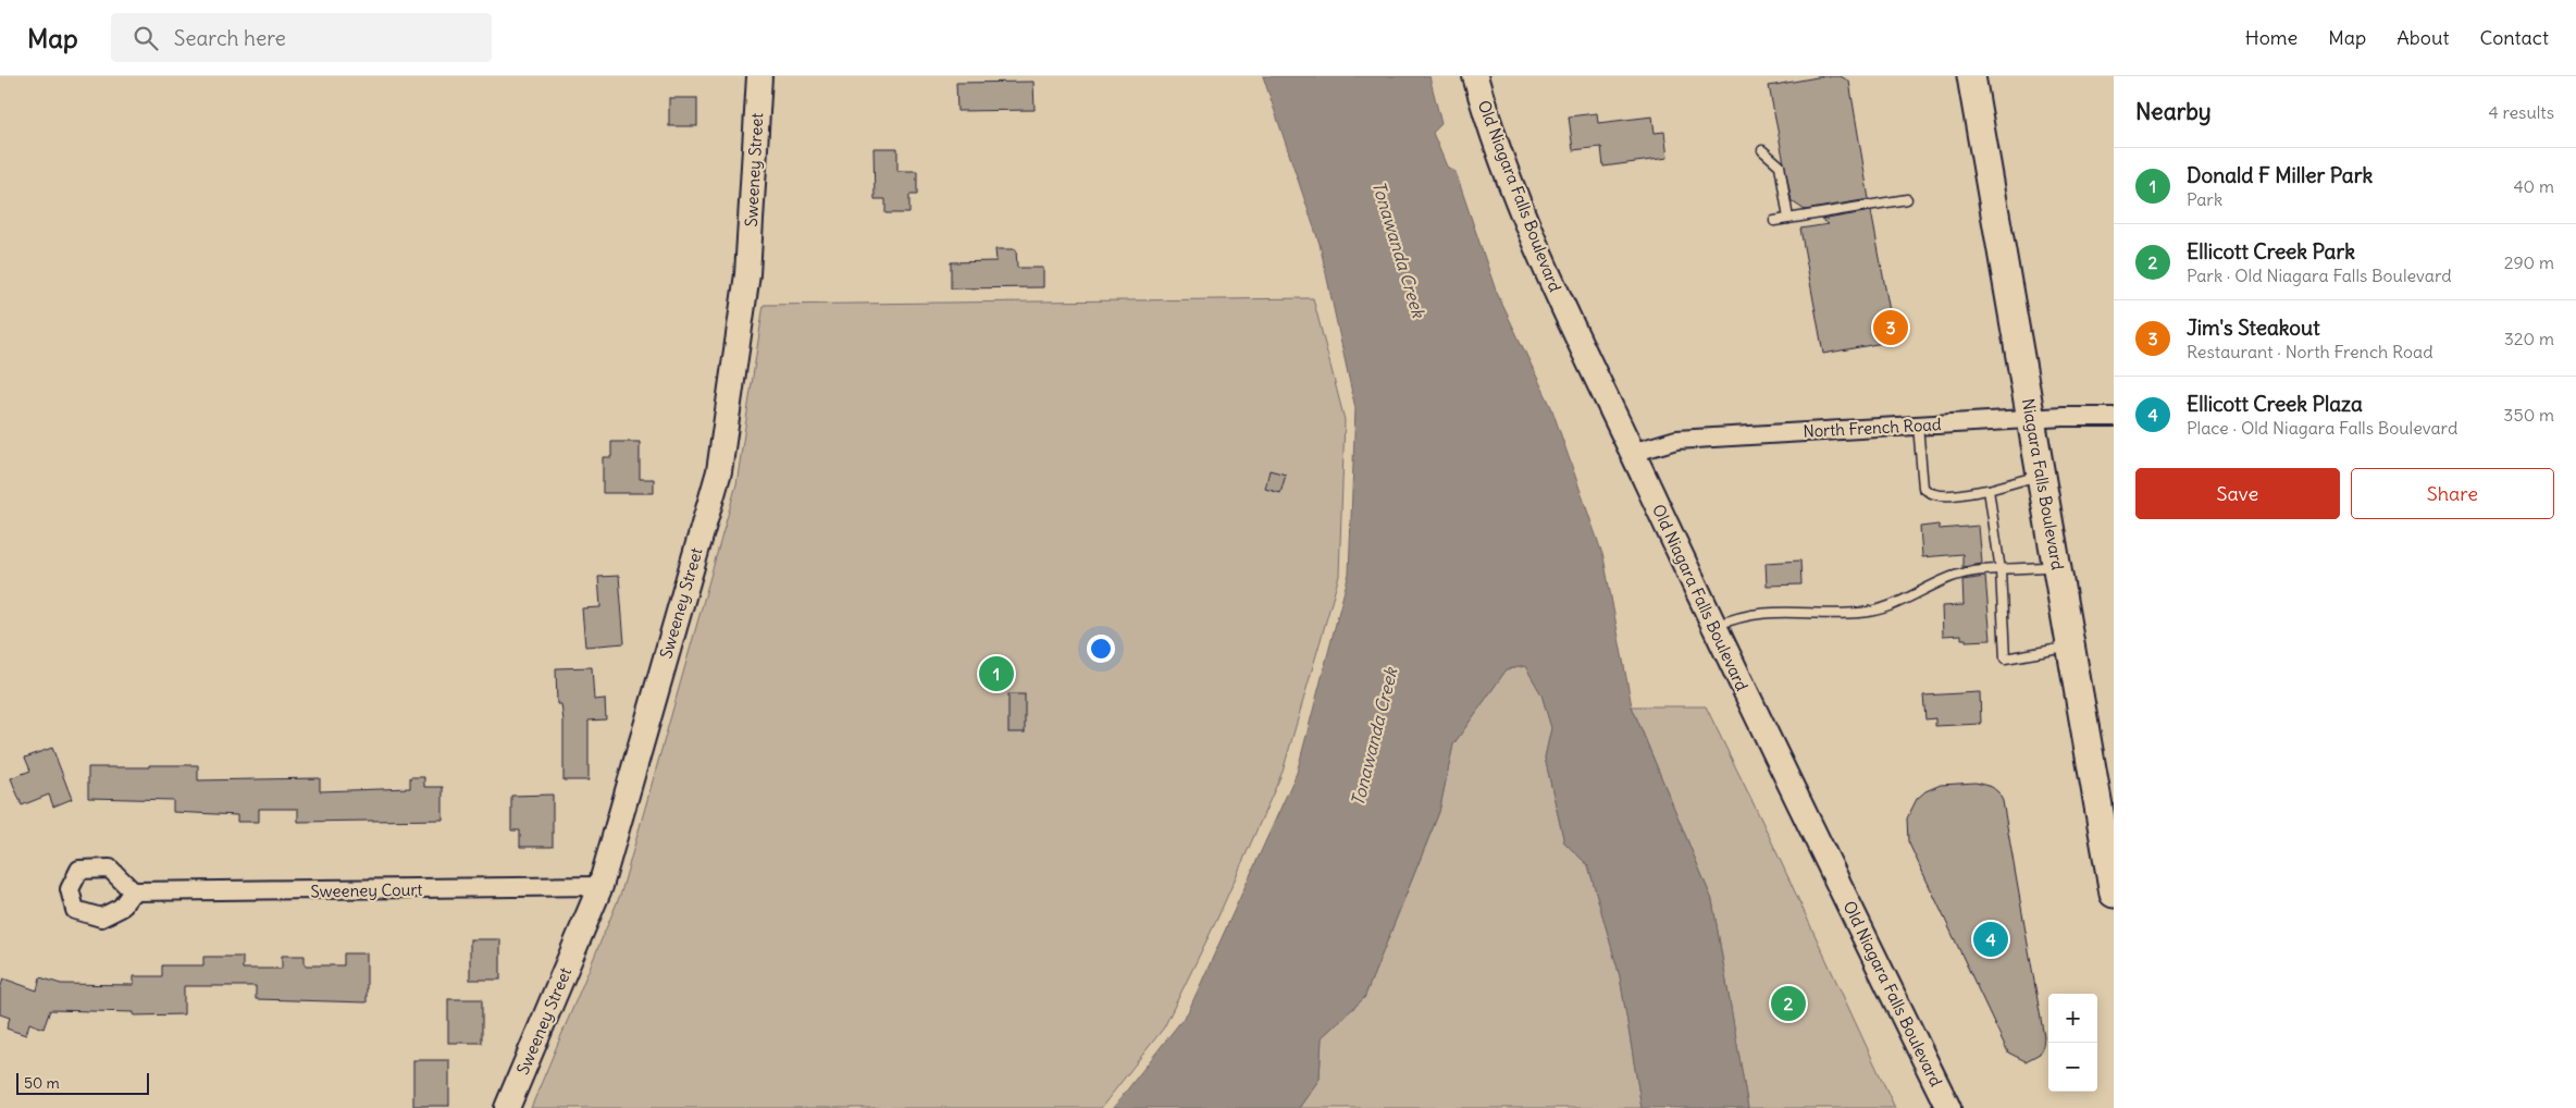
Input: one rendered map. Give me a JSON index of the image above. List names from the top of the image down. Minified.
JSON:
{"streets":{"main road":["Niagara Falls Boulevard"],"street":["Sweeney Street","Old Niagara Falls Boulevard","North French Road","Sweeney Court"]},"crossings":[["Sweeney Street","Sweeney Court"],["Old Niagara Falls Boulevard","North French Road"],["North French Road","Niagara Falls Boulevard"]],"water":["Tonawanda Creek"],"scale_bar":"50 m","page":{"header":"Map","search":"Search here","nav":["Home","Map","About","Contact"],"heading":["Nearby","4 results"],"list":[{"mark":"1","name":"Donald F Miller Park","note":"Park","value":"40 m"},{"mark":"2","name":"Ellicott Creek Park","note":"Park · Old Niagara Falls Boulevard","value":"290 m"},{"mark":"3","name":"Jim's Steakout","note":"Restaurant · North French Road","value":"320 m"},{"mark":"4","name":"Ellicott Creek Plaza","note":"Place · Old Niagara Falls Boulevard","value":"350 m"}],"pins":["3","1","4","2"],"buttons":["Save","Share"],"map_buttons":["+","−"],"scale":"50 m"}}
